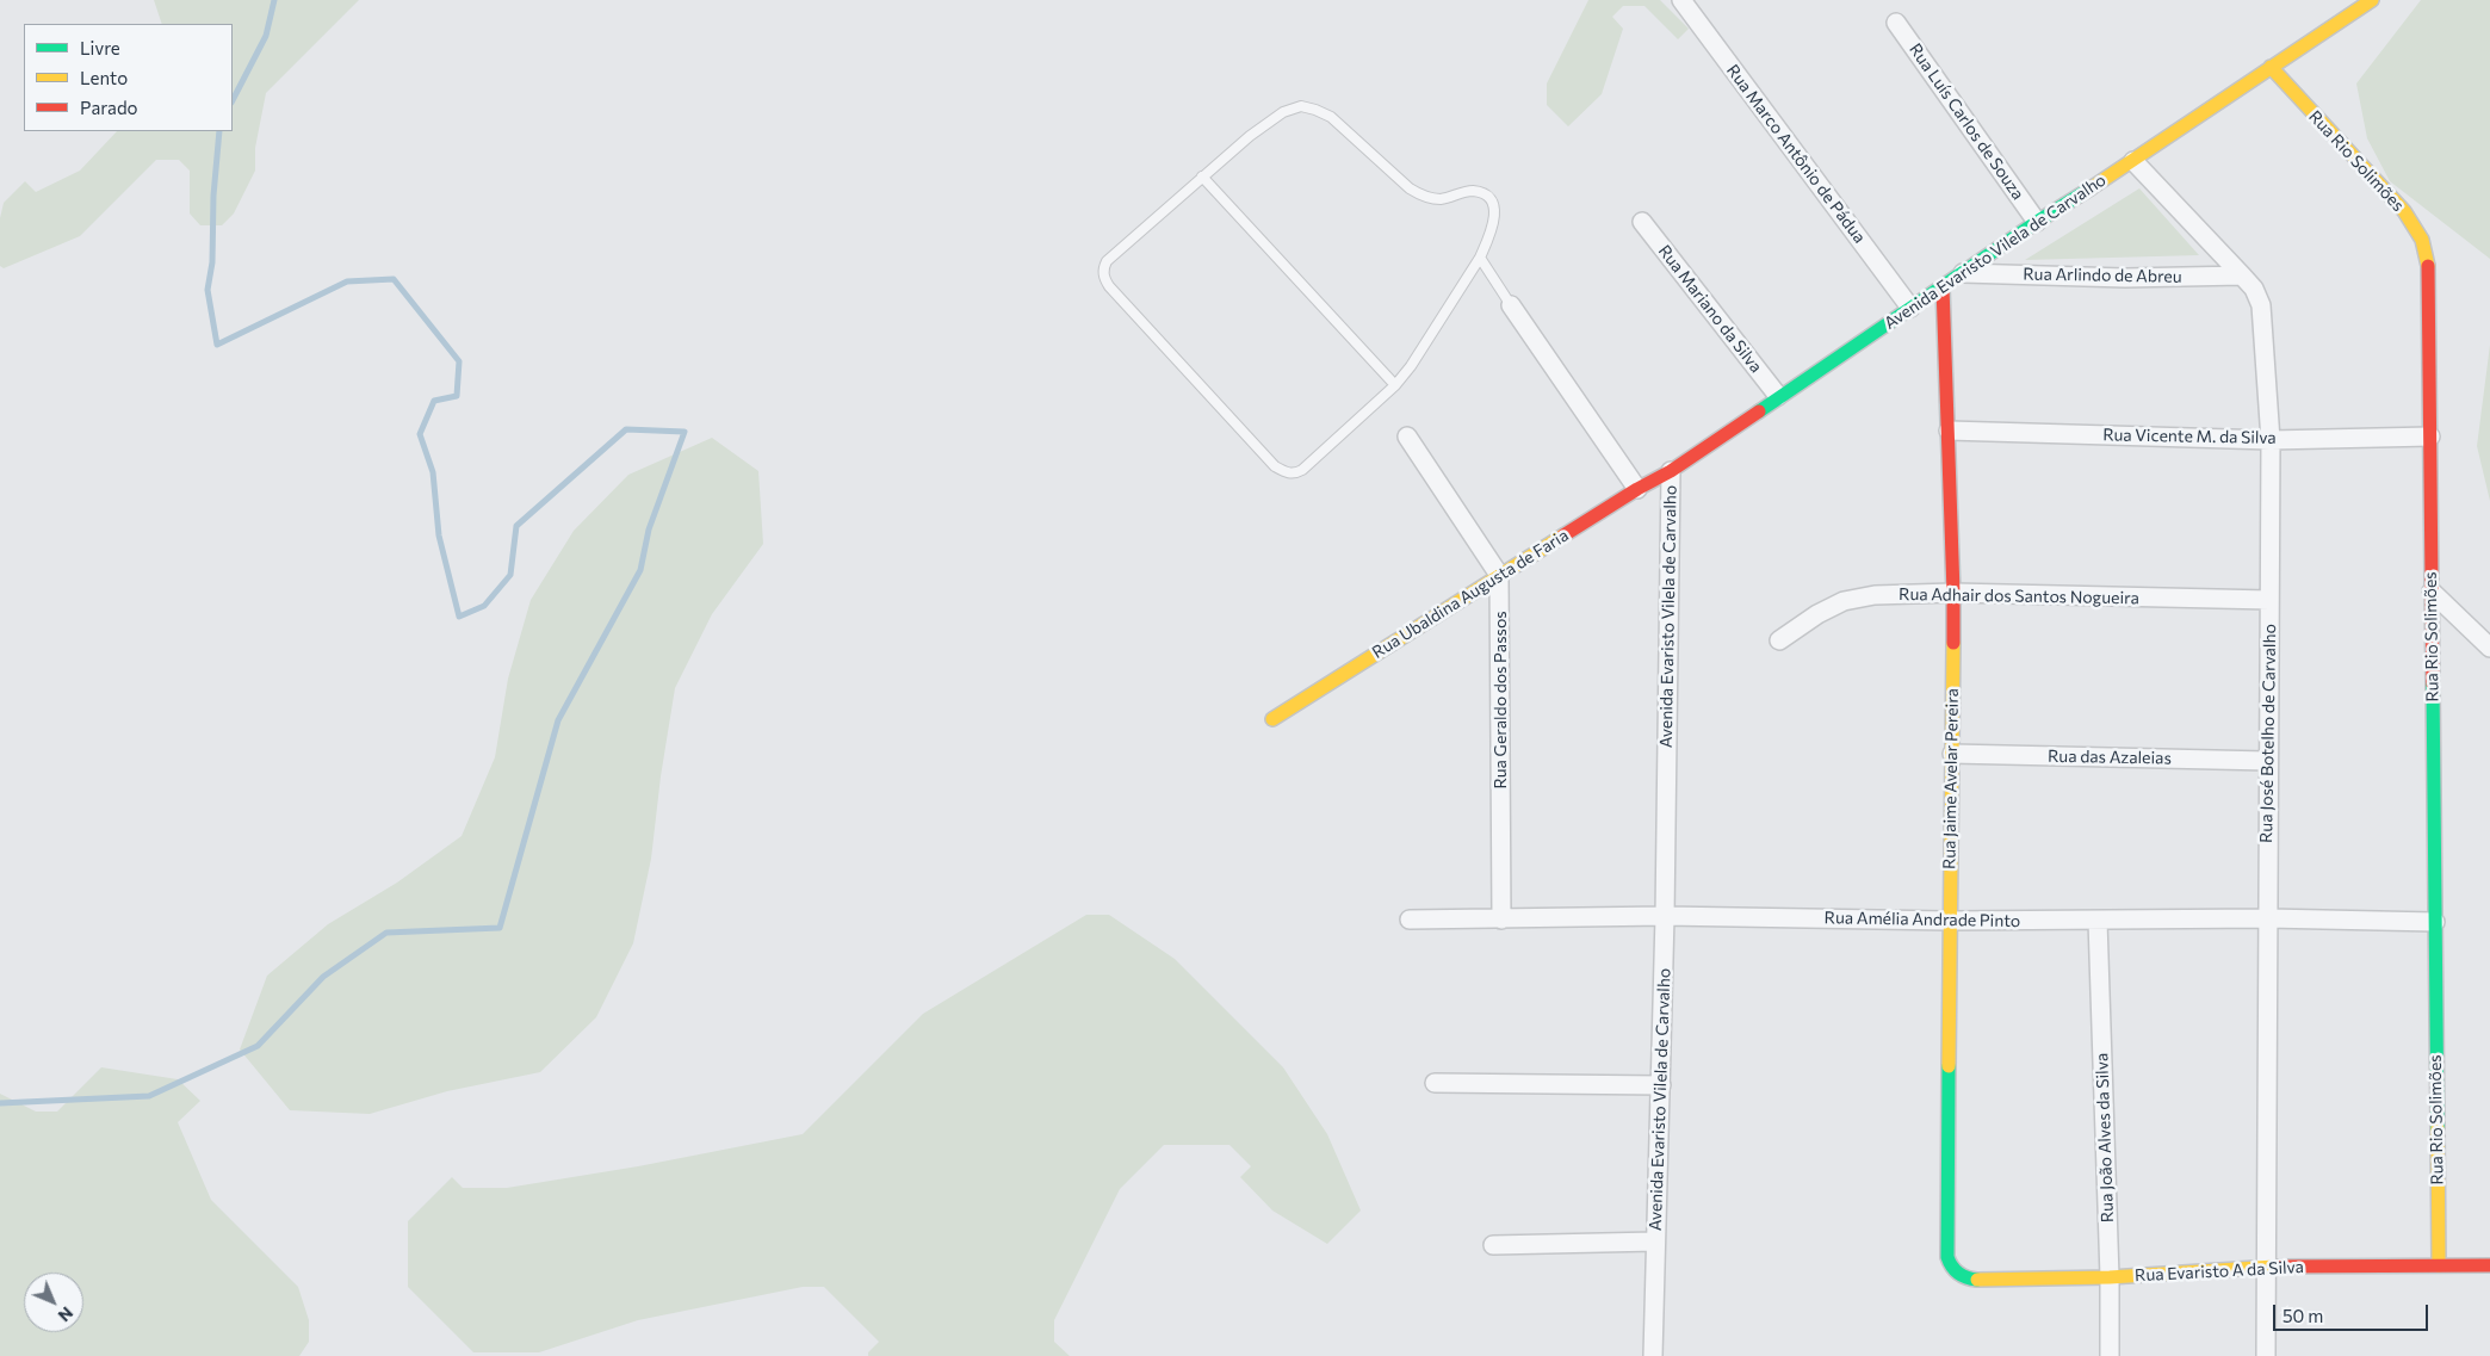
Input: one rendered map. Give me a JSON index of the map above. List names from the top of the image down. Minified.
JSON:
{"streets":{"street":["Rua Luís Carlos de Souza","Rua Marco Antônio de Pádua","Rua Rio Solimões","Avenida Evaristo Vilela de Carvalho","Rua Arlindo de Abreu","Rua Mariano da Silva","Rua Vicente M. da Silva","Rua Ubaldina Augusta de Faria","Rua Adhair dos Santos Nogueira","Rua Geraldo dos Passos","Rua José Botelho de Carvalho","Rua das Azaleias","Rua Jaime Avelar Pereira","Rua Amélia Andrade Pinto","Rua João Alves da Silva","Rua Evaristo A da Silva"]},"crossings":[["Rua Luís Carlos de Souza","Avenida Evaristo Vilela de Carvalho"],["Rua Marco Antônio de Pádua","Avenida Evaristo Vilela de Carvalho"],["Rua Rio Solimões","Avenida Evaristo Vilela de Carvalho"],["Rua Rio Solimões","Rua Vicente M. da Silva"],["Rua Rio Solimões","Rua Amélia Andrade Pinto"],["Rua Rio Solimões","Rua Evaristo A da Silva"],["Avenida Evaristo Vilela de Carvalho","Rua Arlindo de Abreu"],["Avenida Evaristo Vilela de Carvalho","Rua Mariano da Silva"],["Avenida Evaristo Vilela de Carvalho","Rua Ubaldina Augusta de Faria"],["Avenida Evaristo Vilela de Carvalho","Rua José Botelho de Carvalho"],["Avenida Evaristo Vilela de Carvalho","Rua Jaime Avelar Pereira"],["Avenida Evaristo Vilela de Carvalho","Rua Amélia Andrade Pinto"],["Rua Arlindo de Abreu","Rua José Botelho de Carvalho"],["Rua Vicente M. da Silva","Rua José Botelho de Carvalho"],["Rua Vicente M. da Silva","Rua Jaime Avelar Pereira"],["Rua Ubaldina Augusta de Faria","Rua Geraldo dos Passos"],["Rua Adhair dos Santos Nogueira","Rua José Botelho de Carvalho"],["Rua Adhair dos Santos Nogueira","Rua Jaime Avelar Pereira"],["Rua Geraldo dos Passos","Rua Amélia Andrade Pinto"],["Rua José Botelho de Carvalho","Rua das Azaleias"],["Rua José Botelho de Carvalho","Rua Amélia Andrade Pinto"],["Rua José Botelho de Carvalho","Rua Evaristo A da Silva"],["Rua das Azaleias","Rua Jaime Avelar Pereira"],["Rua Jaime Avelar Pereira","Rua Amélia Andrade Pinto"],["Rua Jaime Avelar Pereira","Rua Evaristo A da Silva"],["Rua Amélia Andrade Pinto","Rua João Alves da Silva"],["Rua João Alves da Silva","Rua Evaristo A da Silva"]],"legend":["Livre","Lento","Parado"],"scale_bar":"50 m","north":"bottom right"}
